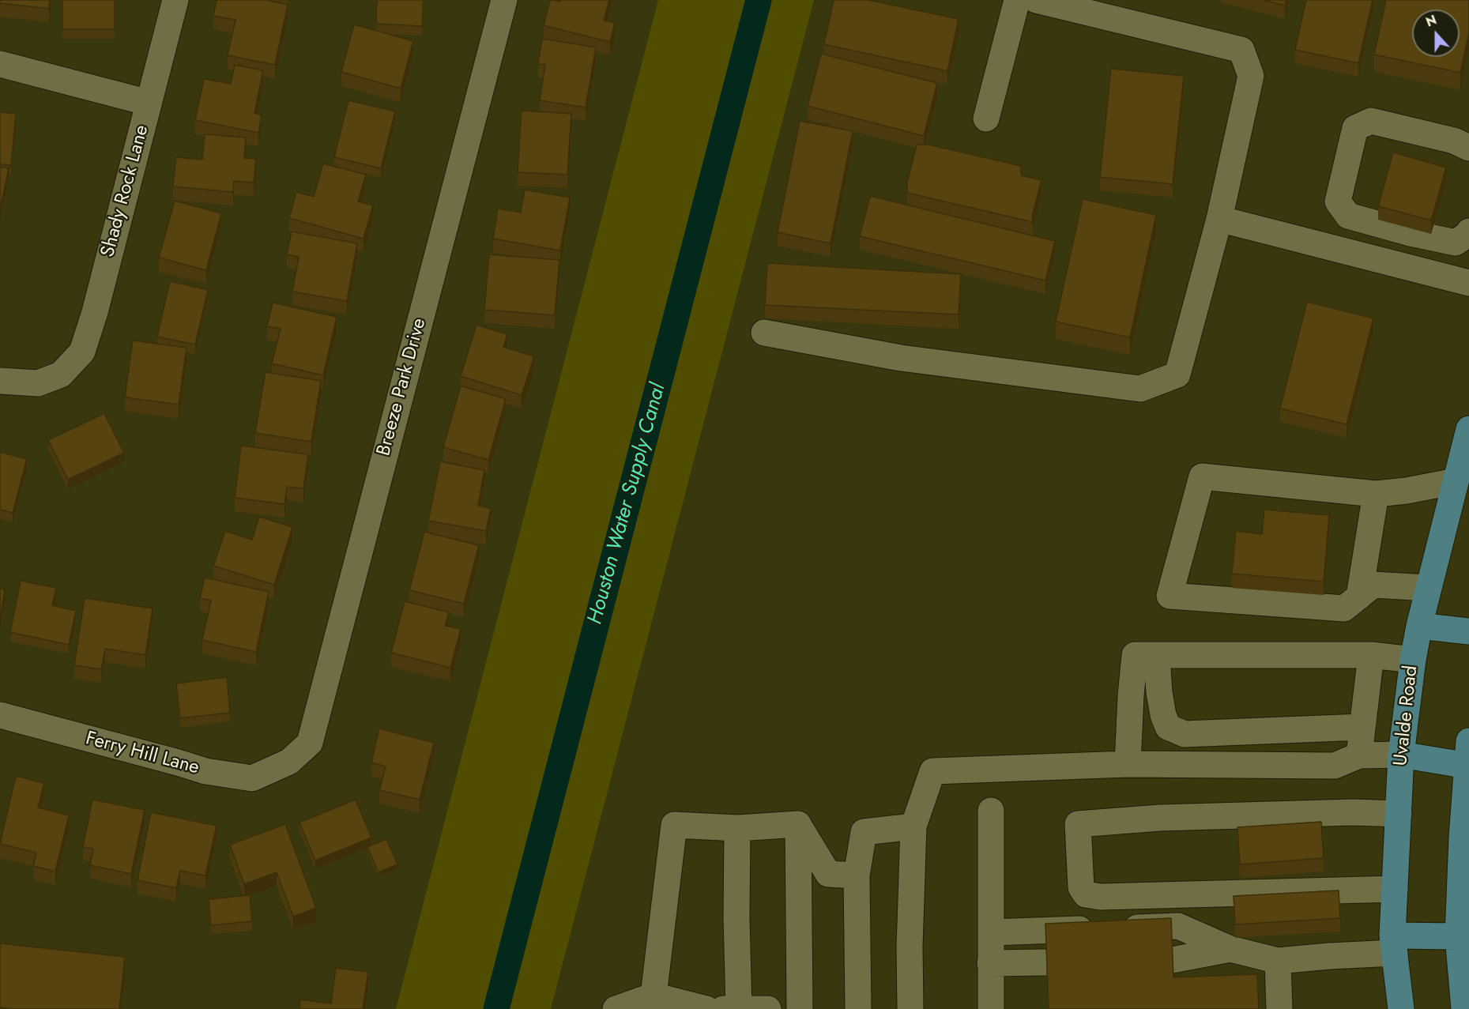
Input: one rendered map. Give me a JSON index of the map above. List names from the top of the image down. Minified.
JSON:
{"streets":{"main road":["Uvalde Road"],"street":["Shady Rock Lane","Breeze Park Drive","Ferry Hill Lane"]},"crossings":[["Breeze Park Drive","Ferry Hill Lane"]],"water":["Houston Water Supply Canal"],"north":"top"}
